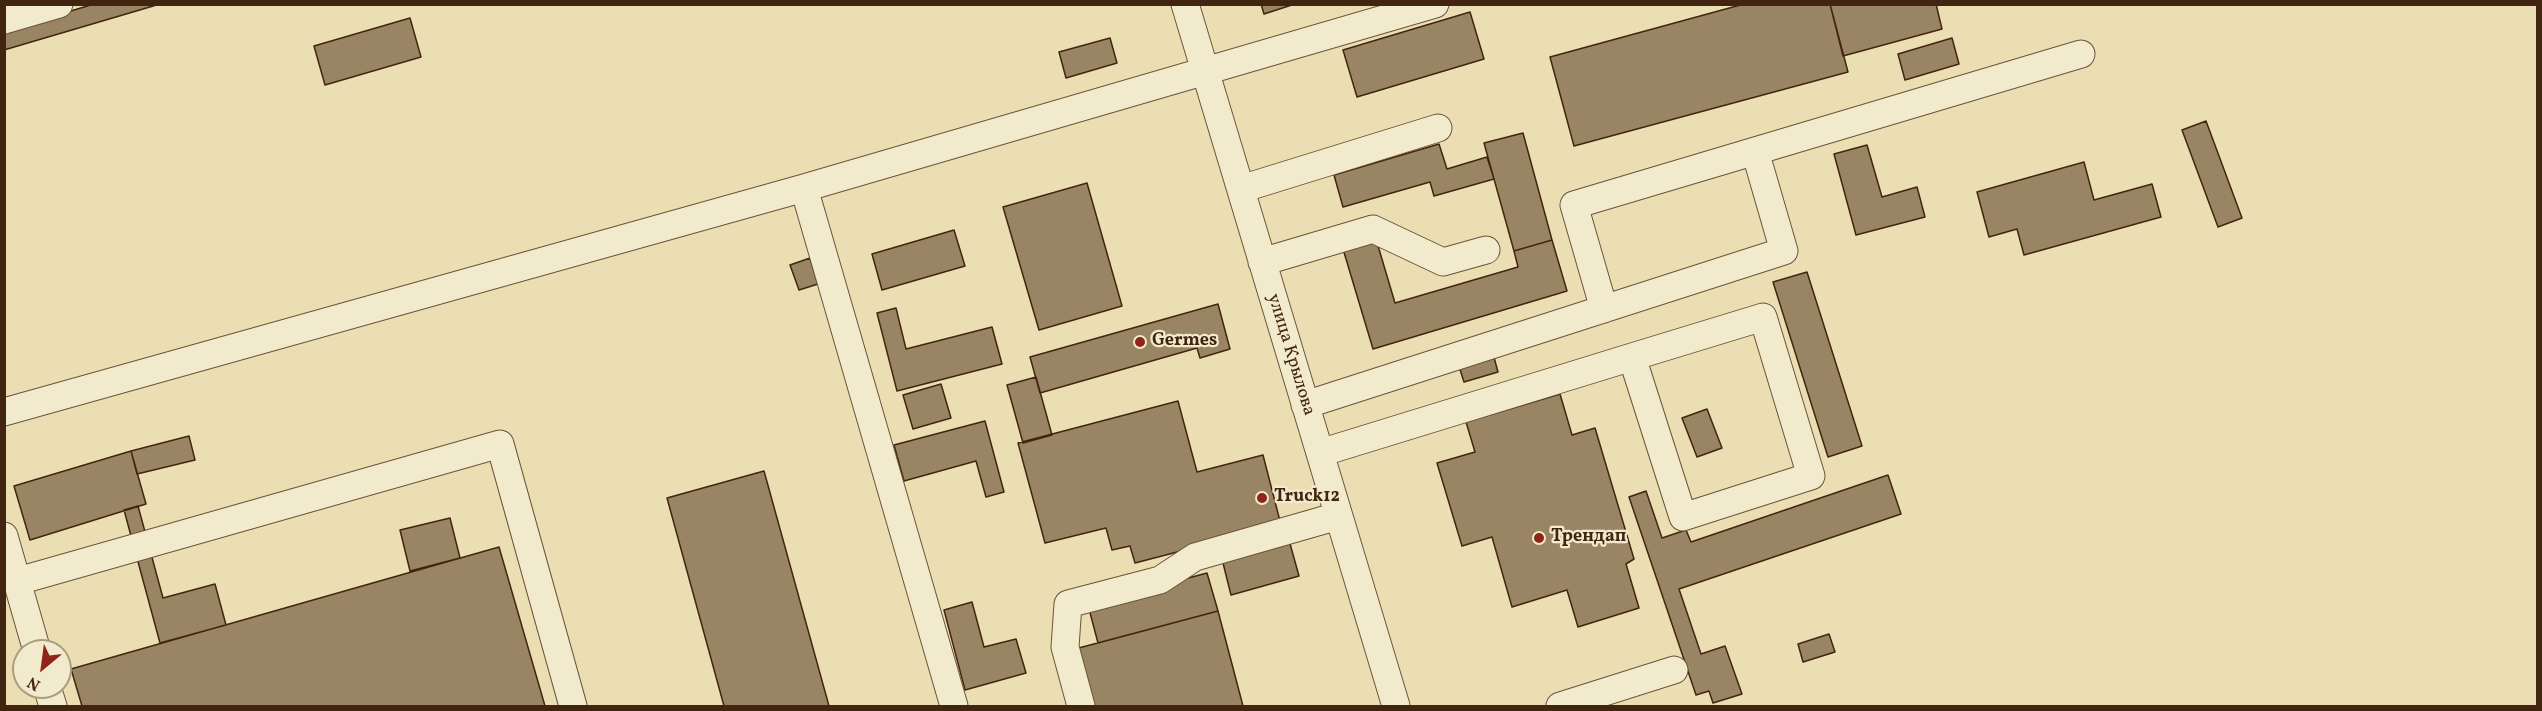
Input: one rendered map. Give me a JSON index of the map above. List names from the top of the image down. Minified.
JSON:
{"streets":{"street":["улица Крылова"]},"places":["Germes","Truck12","Трендап"],"north":"bottom left"}
